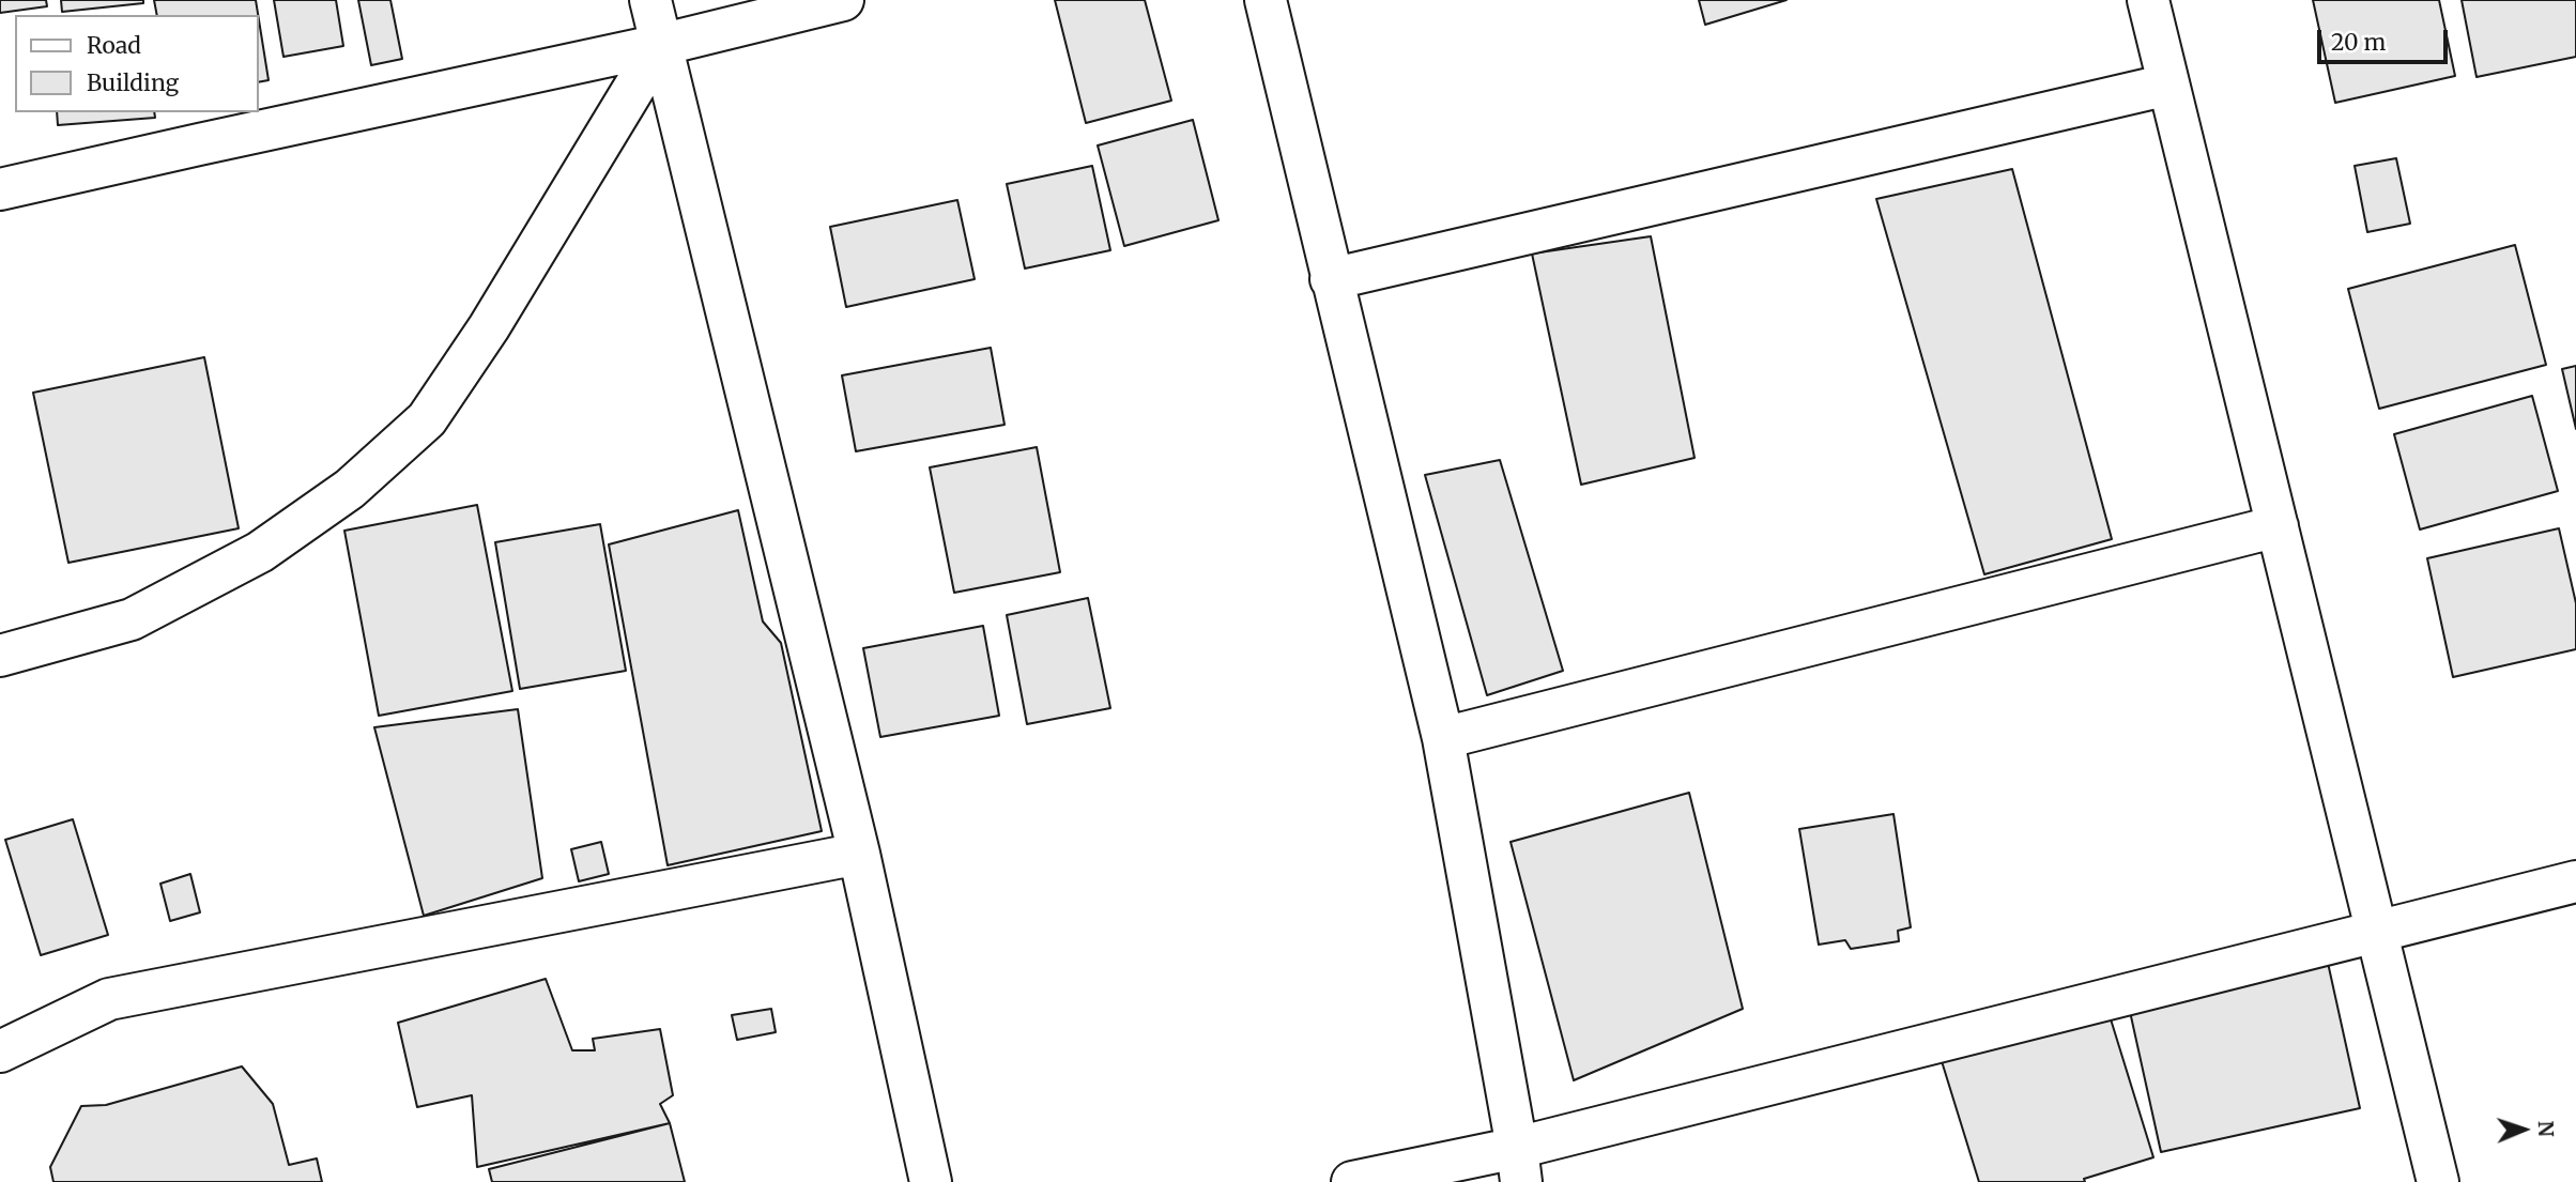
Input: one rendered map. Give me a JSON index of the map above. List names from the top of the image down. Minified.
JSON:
{"legend":["Road","Building"],"scale_bar":"20 m","north":"right"}
